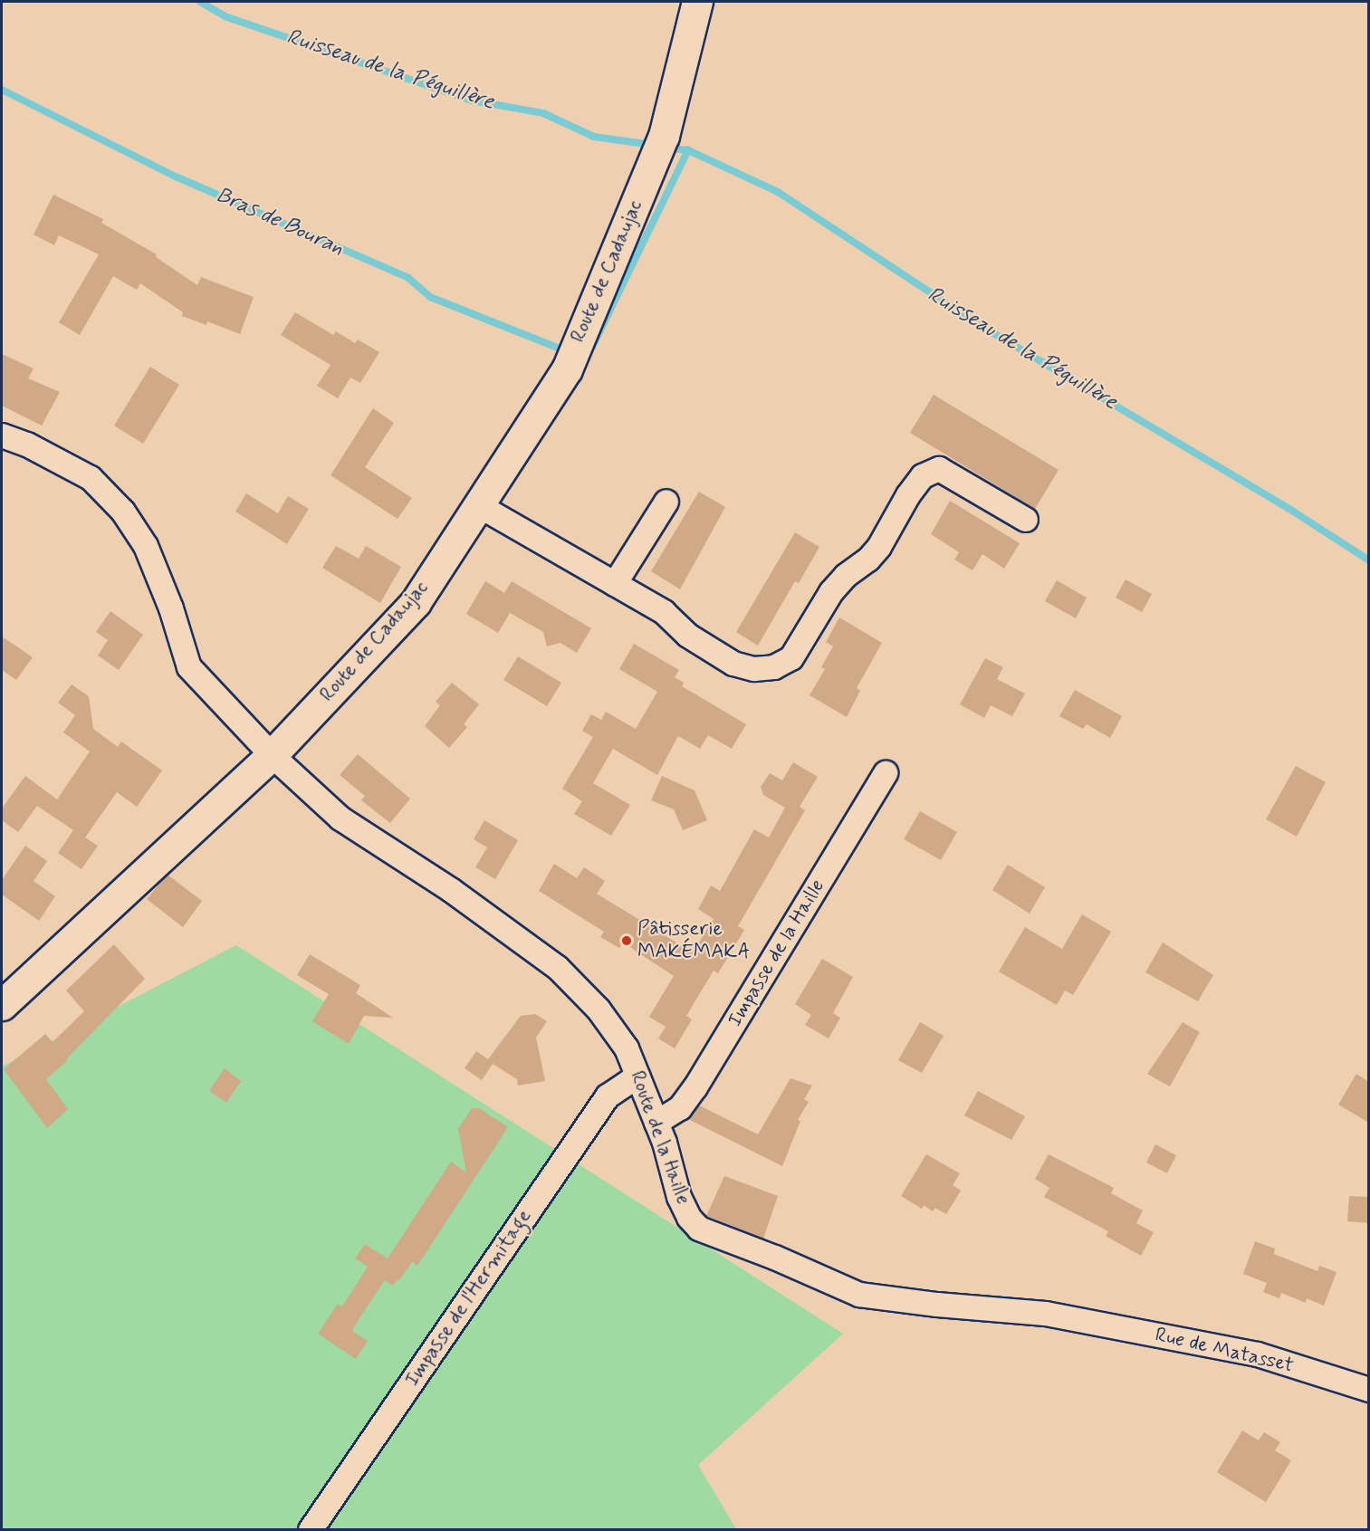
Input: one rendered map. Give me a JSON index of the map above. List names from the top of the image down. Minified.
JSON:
{"streets":{"street":["Route de Cadaujac","Impasse de la Haille","Route de la Haille","Impasse de l'Hermitage","Rue de Matasset"]},"crossings":[["Route de Cadaujac","Route de la Haille"],["Impasse de la Haille","Route de la Haille"],["Route de la Haille","Impasse de l'Hermitage"],["Route de la Haille","Rue de Matasset"]],"water":["Ruisseau de la Péguillère","Bras de Bouran"],"places":["Pâtisserie MAKÉMAKA"]}
